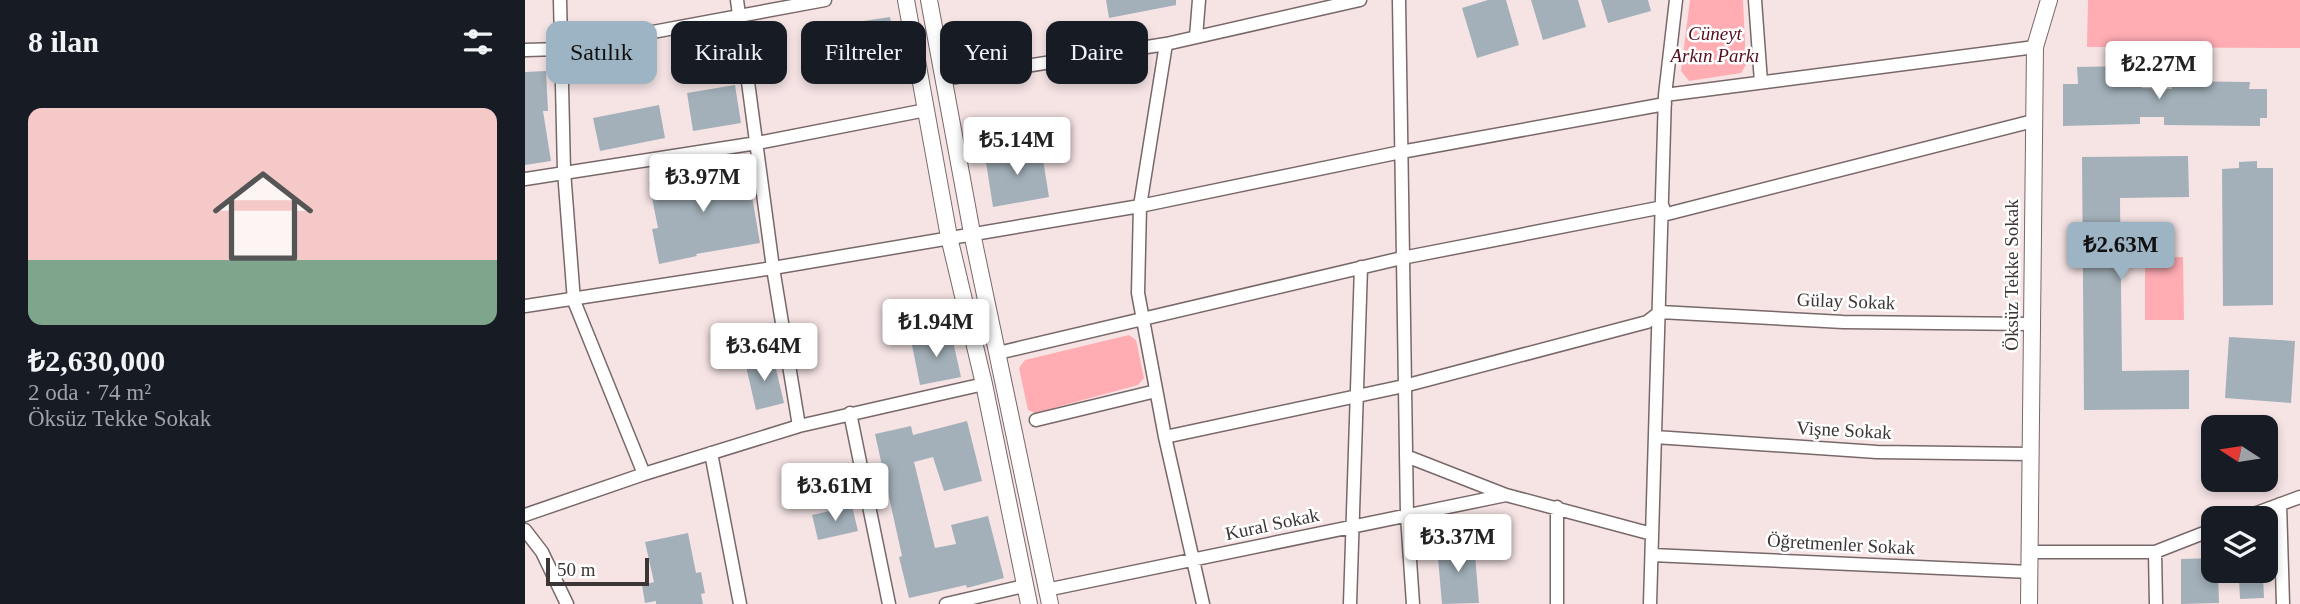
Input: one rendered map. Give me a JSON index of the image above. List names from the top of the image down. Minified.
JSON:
{"streets":{"main road":["Öksüz Tekke Sokak"],"street":["Gülay Sokak","Vişne Sokak","Kural Sokak","Öğretmenler Sokak"]},"crossings":[["Öksüz Tekke Sokak","Gülay Sokak"],["Öksüz Tekke Sokak","Vişne Sokak"],["Öksüz Tekke Sokak","Öğretmenler Sokak"]],"parks":["Cüneyt Arkın Parkı"],"scale_bar":"50 m","north":"left","page":{"heading":"8 ilan","chip":["Satılık","Kiralık","Filtreler","Yeni","Daire"],"price":["₺2.27M","₺5.14M","₺3.97M","₺2.63M","₺1.94M","₺3.64M","₺3.61M","₺3.37M"],"list":[{"name":"₺2,630,000","note":"2 oda · 74 m² · Öksüz Tekke Sokak"}],"scale":"50 m"}}
